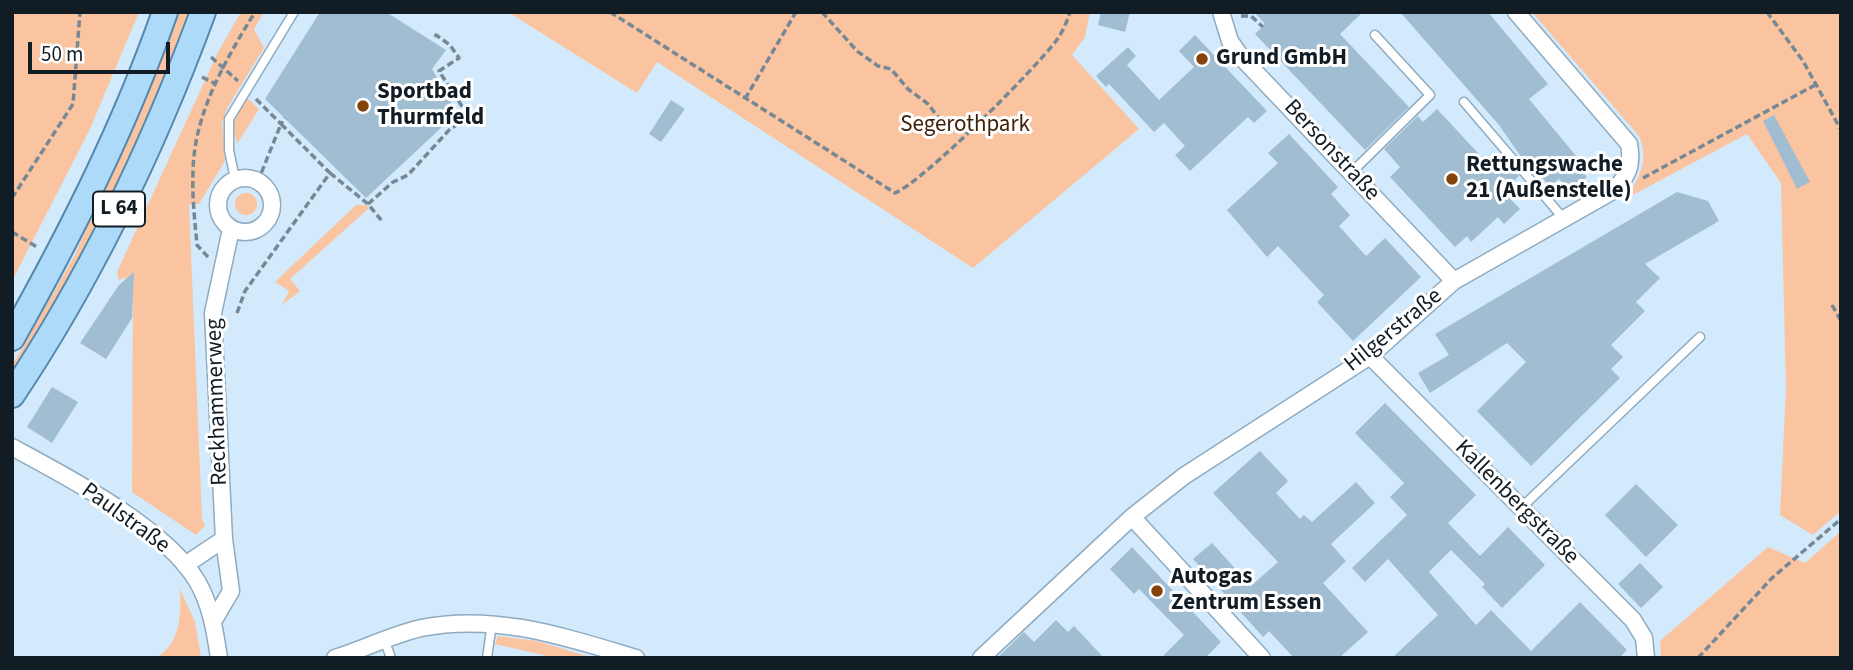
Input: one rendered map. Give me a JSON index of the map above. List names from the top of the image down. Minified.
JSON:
{"streets":{"main road":["L 64"],"street":["Bersonstraße","Hilgerstraße","Reckhammerweg","Kallenbergstraße","Paulstraße"]},"crossings":[["Bersonstraße","Hilgerstraße"],["Hilgerstraße","Kallenbergstraße"],["Reckhammerweg","Paulstraße"]],"parks":["Segerothpark"],"places":["Grund GmbH","Sportbad Thurmfeld","Rettungswache 21 (Außenstelle)","Autogas Zentrum Essen"],"scale_bar":"50 m"}
